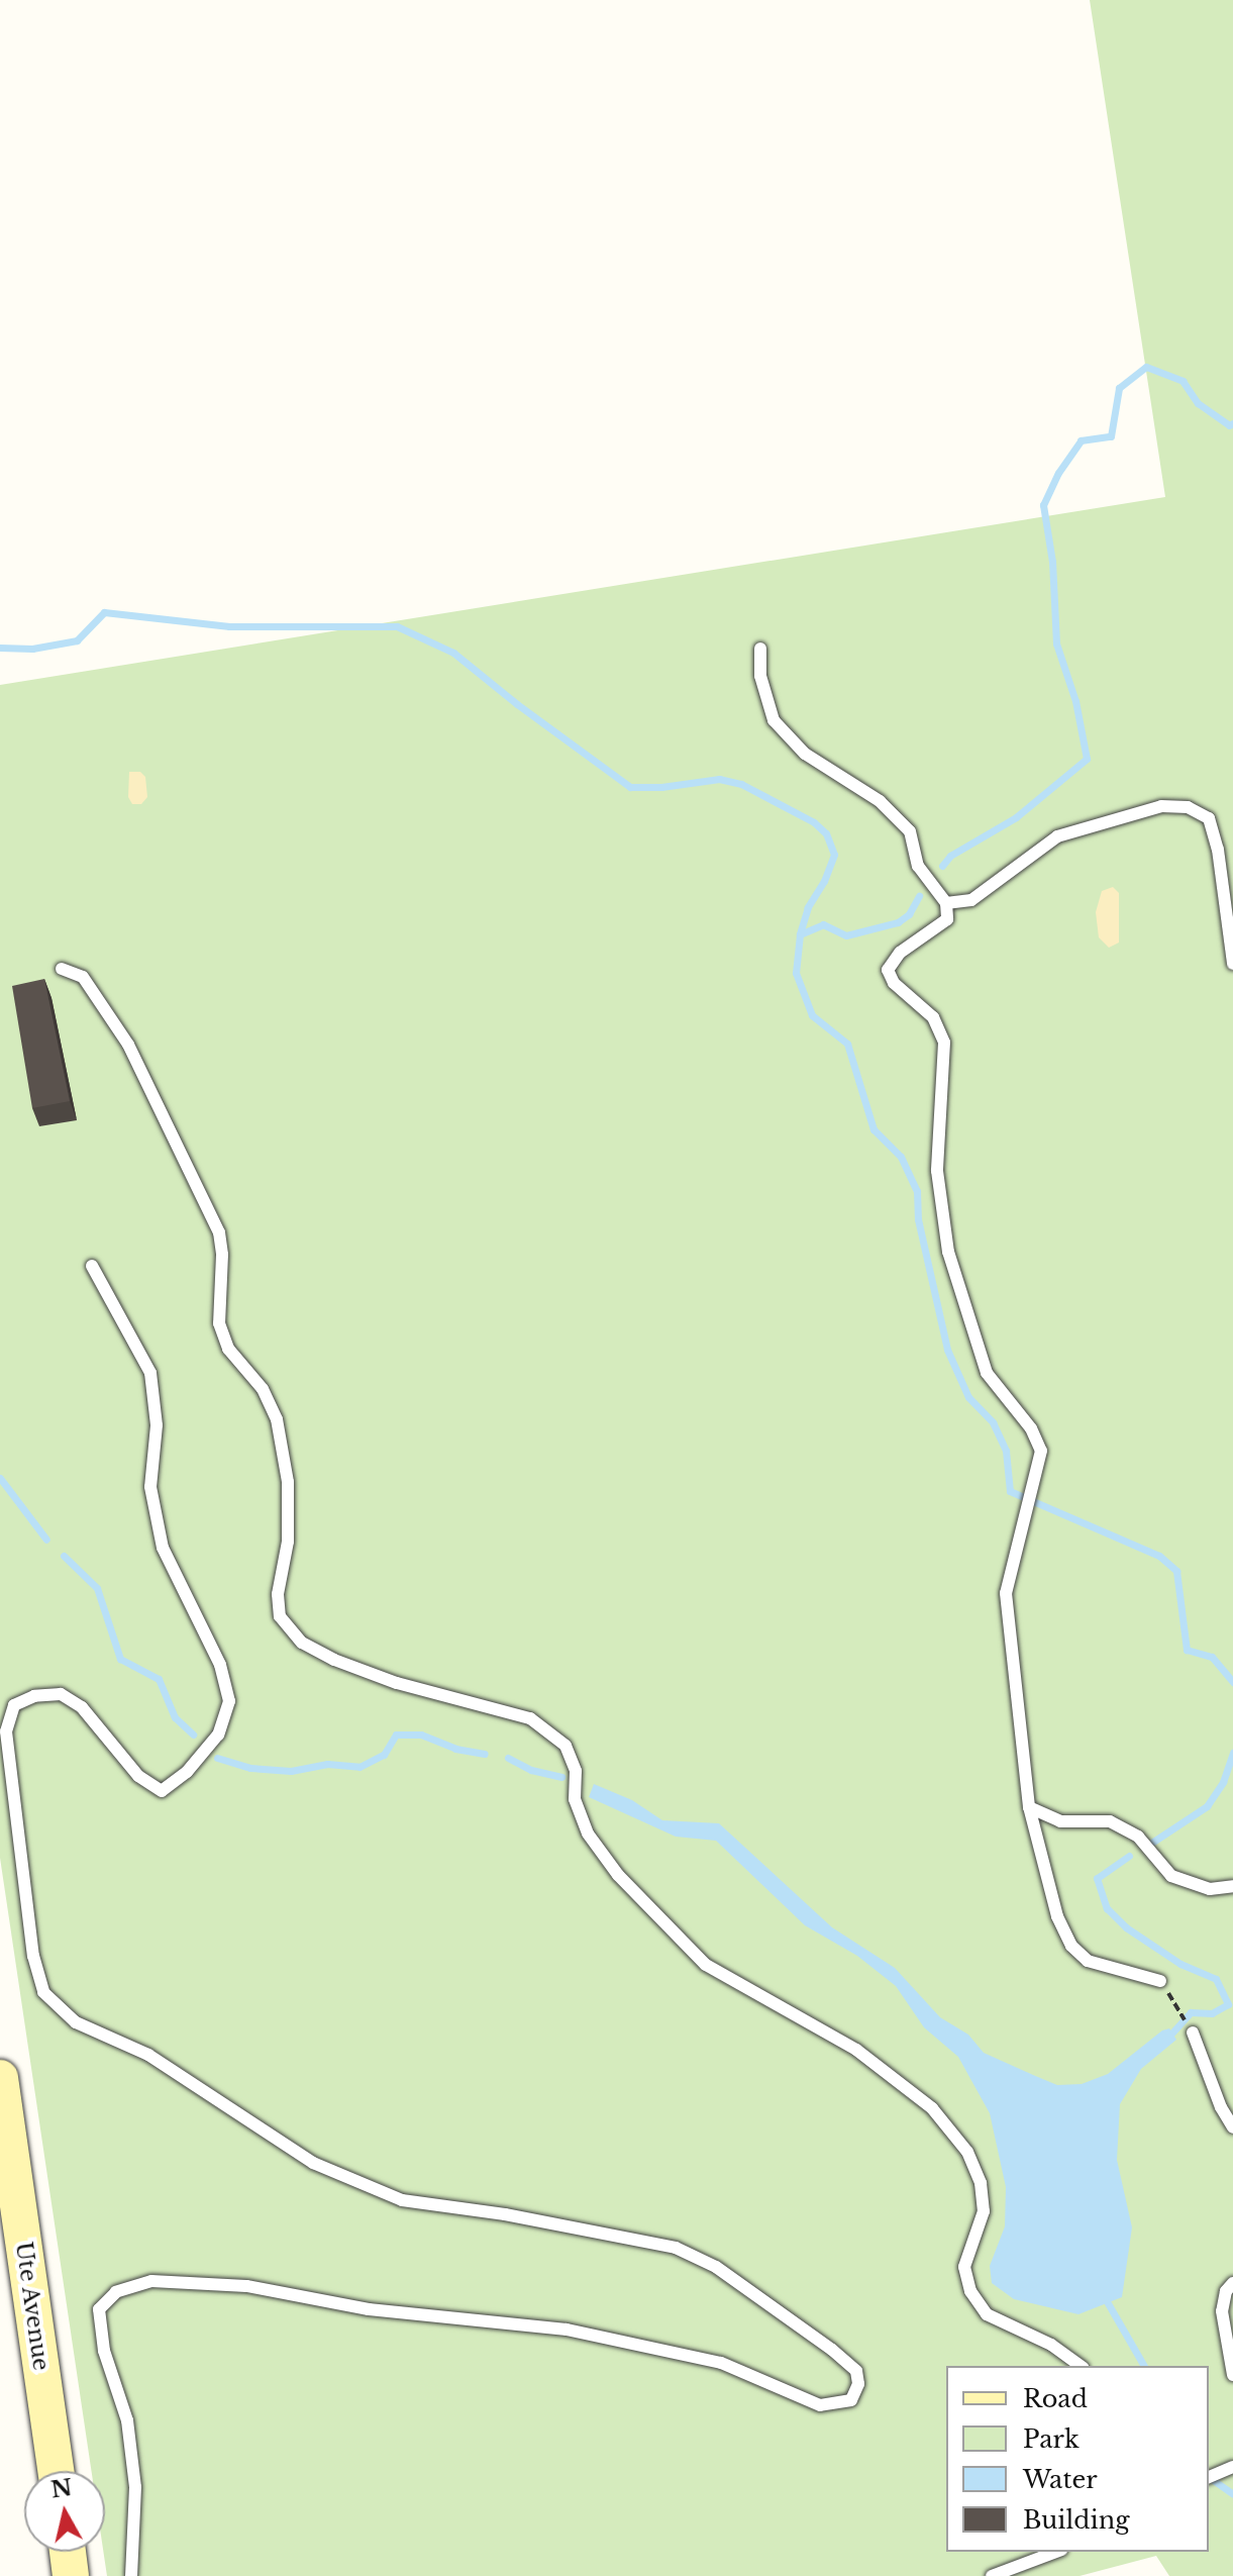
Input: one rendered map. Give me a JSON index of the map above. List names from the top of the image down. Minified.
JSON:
{"streets":{"main road":["Ute Avenue"]},"legend":["Road","Park","Water","Building"],"north":"top"}
